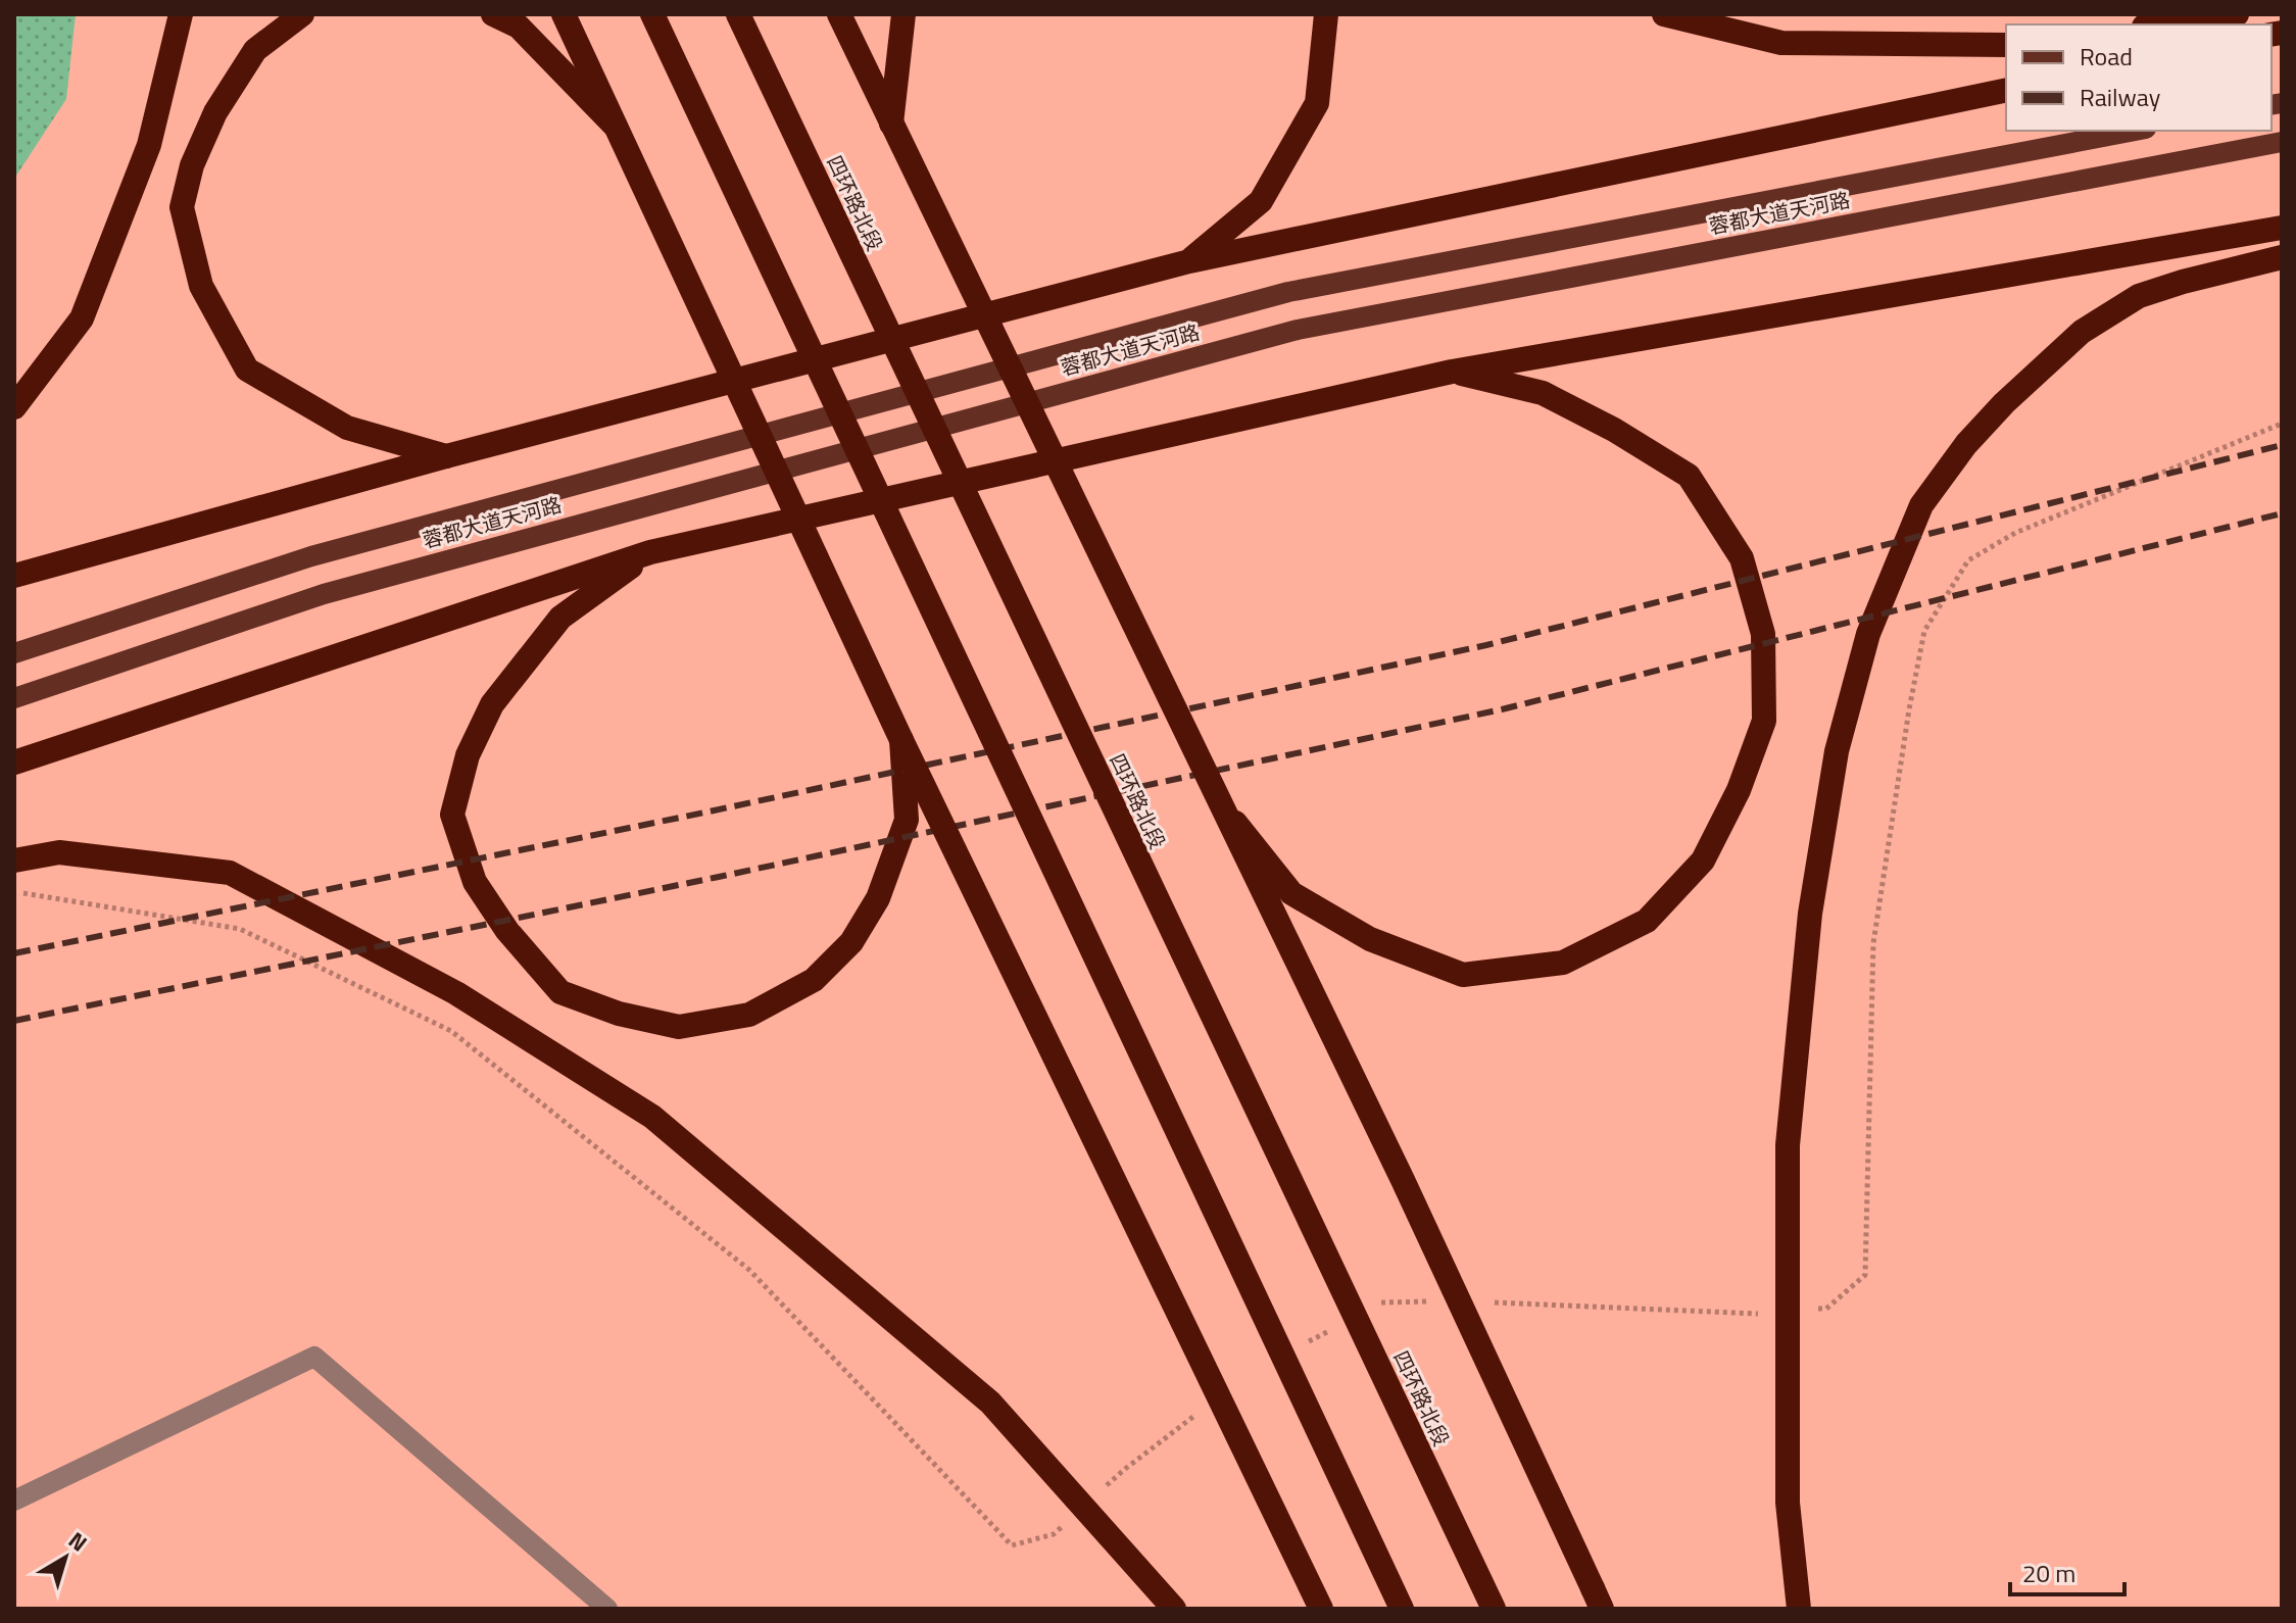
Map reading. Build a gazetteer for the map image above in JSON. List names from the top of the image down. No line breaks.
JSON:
{"streets":{"highway":["四环路北段"],"main road":["蓉都大道天河路"]},"legend":["Road","Railway"],"scale_bar":"20 m","north":"top right"}
